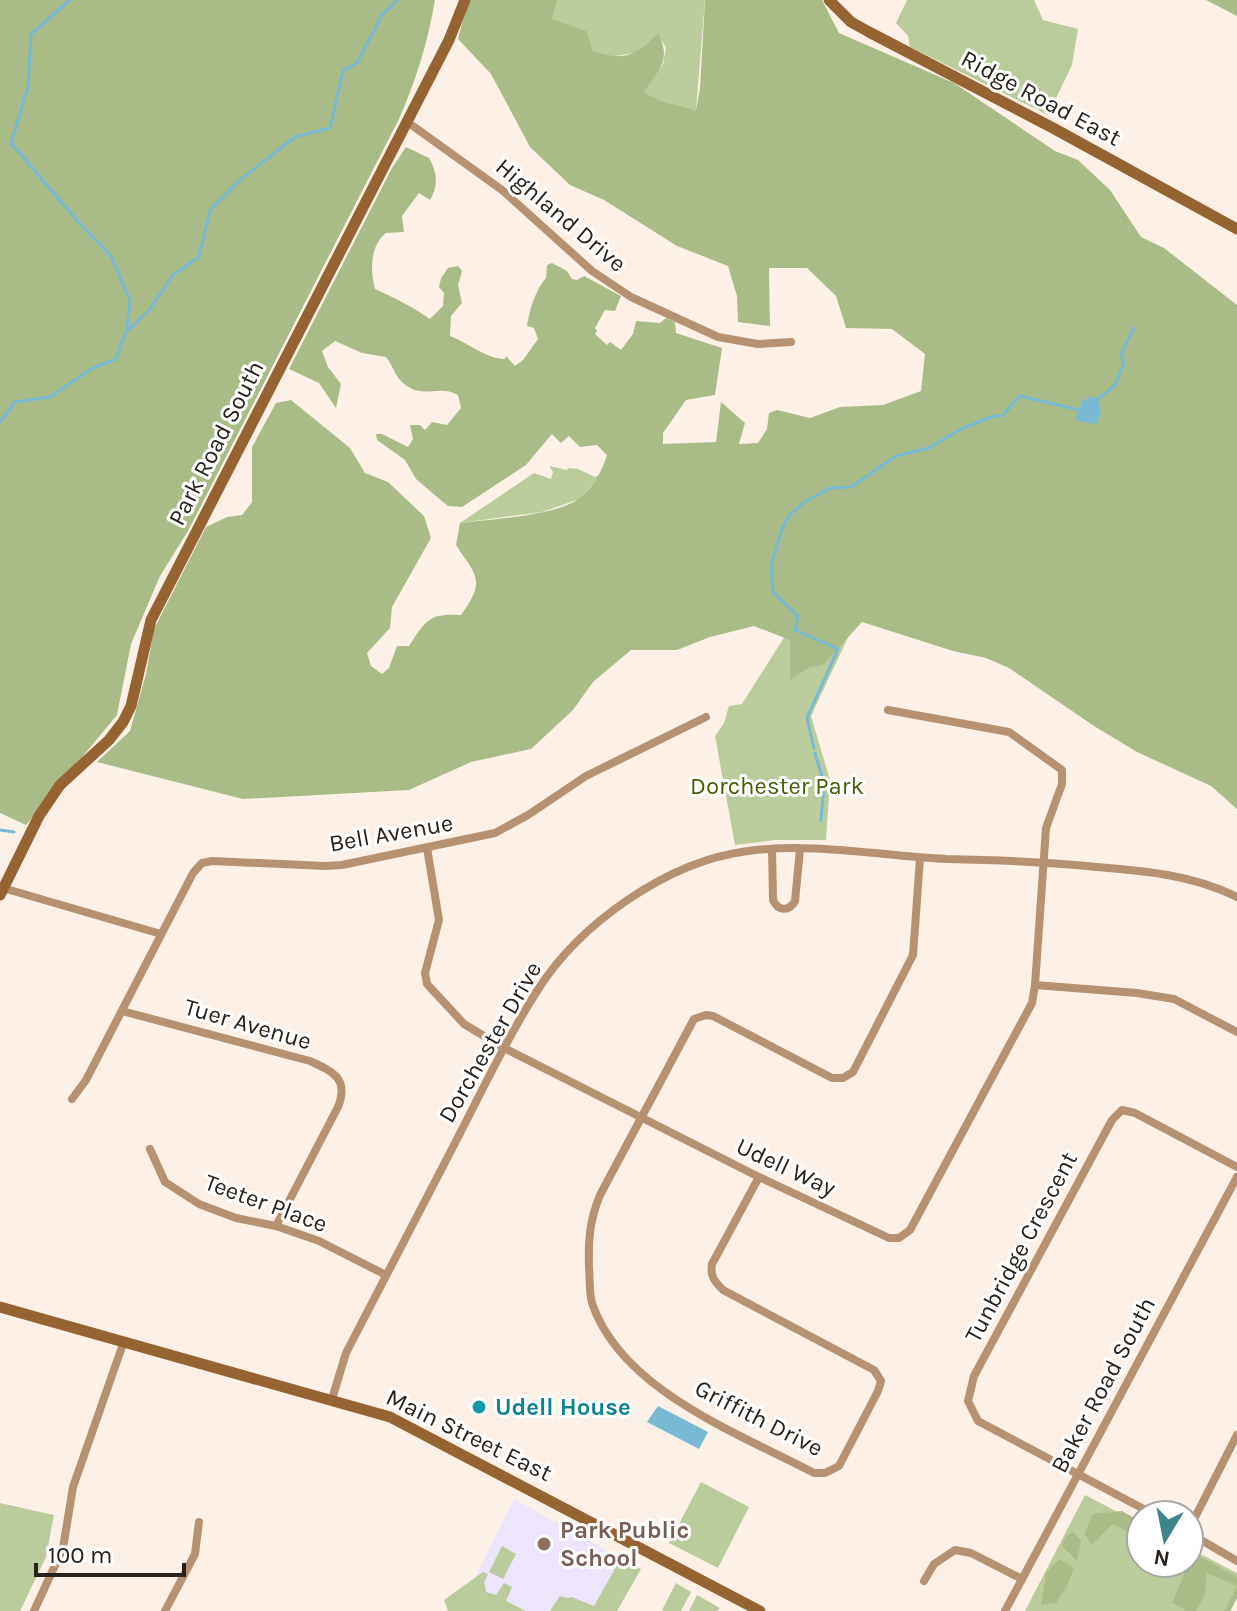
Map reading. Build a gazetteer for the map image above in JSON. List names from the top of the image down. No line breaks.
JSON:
{"streets":{"main road":["Ridge Road East","Park Road South","Main Street East"],"street":["Highland Drive","Bell Avenue","Tuer Avenue","Dorchester Drive","Udell Way","Teeter Place","Tunbridge Crescent","Baker Road South","Griffith Drive"]},"crossings":[["Highland Drive","Park Road South"],["Bell Avenue","Udell Way"],["Tuer Avenue","Teeter Place"],["Dorchester Drive","Udell Way"],["Dorchester Drive","Teeter Place"],["Dorchester Drive","Main Street East"],["Udell Way","Griffith Drive"],["Tunbridge Crescent","Baker Road South"]],"parks":["Dorchester Park"],"places":["Udell House","Park Public School"],"scale_bar":"100 m","north":"bottom"}
